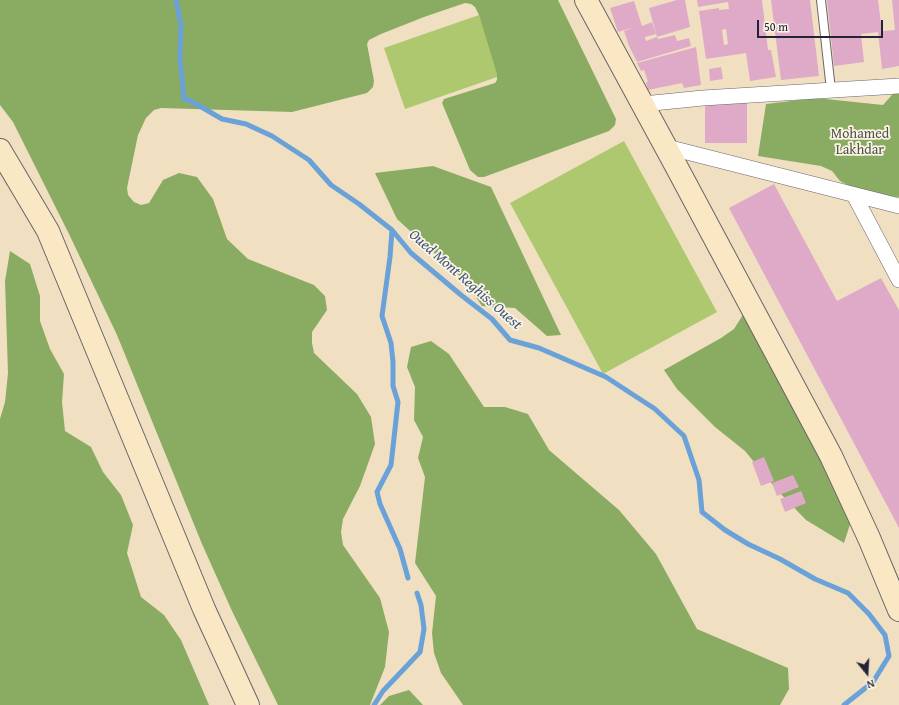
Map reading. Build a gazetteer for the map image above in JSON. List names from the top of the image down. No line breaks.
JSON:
{"water":["Oued Mont Reghiss Ouest"],"parks":["Mohamed Lakhdar"],"scale_bar":"50 m","north":"bottom"}
